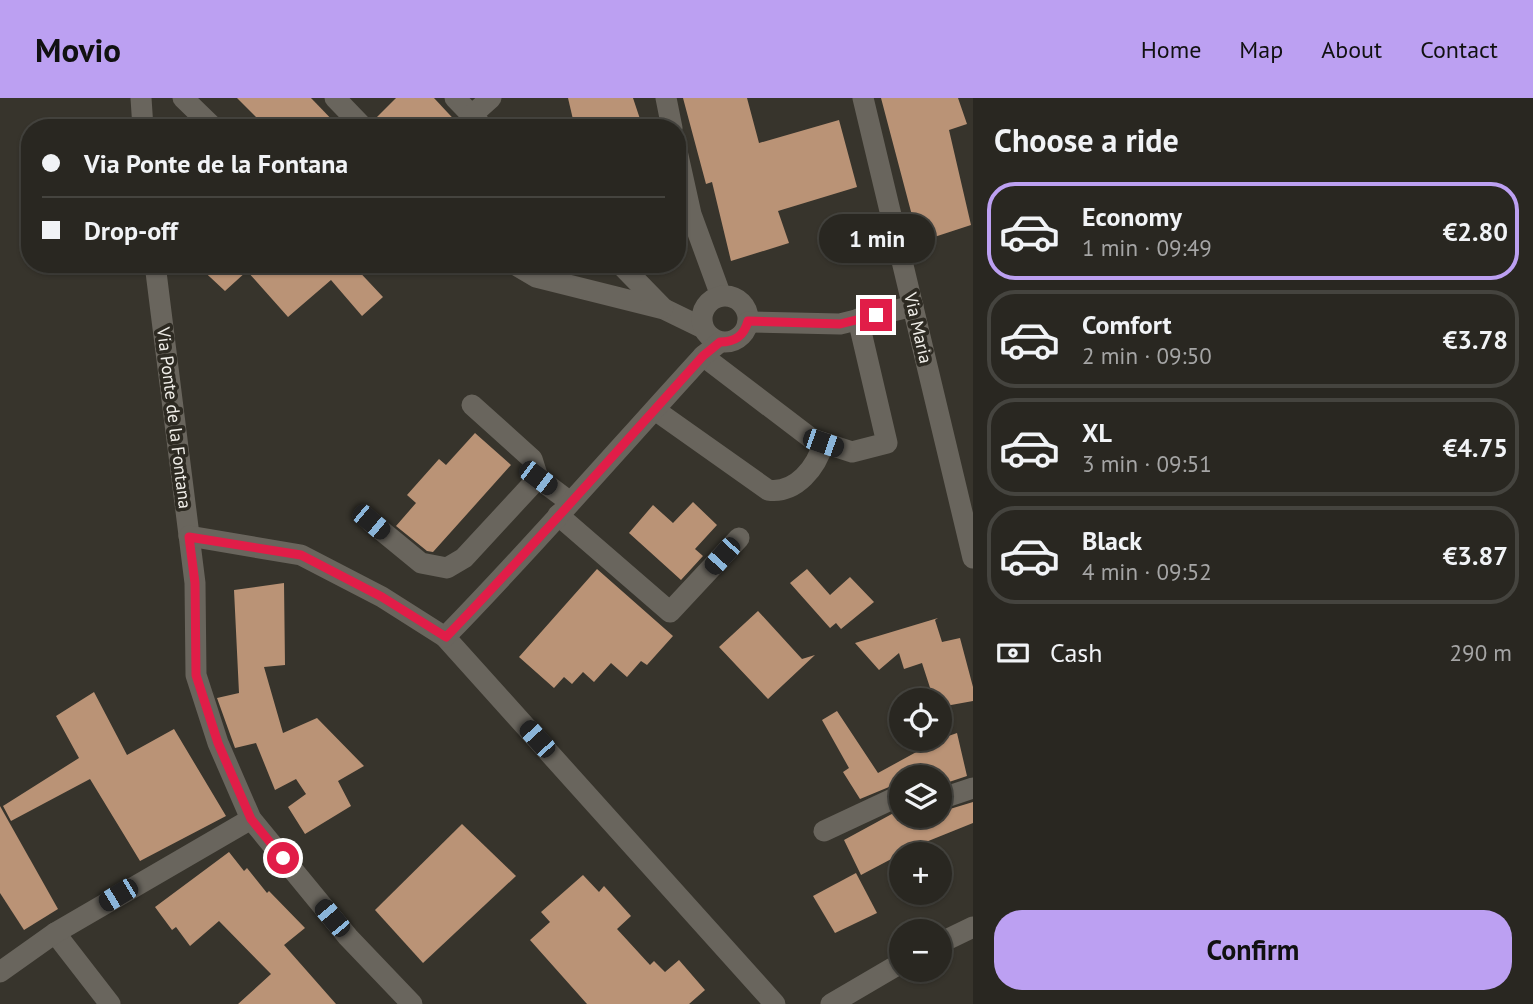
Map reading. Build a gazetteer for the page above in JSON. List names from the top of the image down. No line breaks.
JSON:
{"streets":{"street":["Via Maria","Via Ponte de la Fontana"]},"page":{"header":"Movio","nav":["Home","Map","About","Contact"],"heading":"Choose a ride","banner":["Via Ponte de la Fontana","Drop-off"],"list":[{"name":"Economy","note":"1 min · 09:49","value":"€2.80"},{"name":"Comfort","note":"2 min · 09:50","value":"€3.78"},{"name":"XL","note":"3 min · 09:51","value":"€4.75"},{"name":"Black","note":"4 min · 09:52","value":"€3.87"}],"bubble":"1 min","pay":["Cash","290 m"],"map_buttons":["+","−"],"buttons":"Confirm"}}
